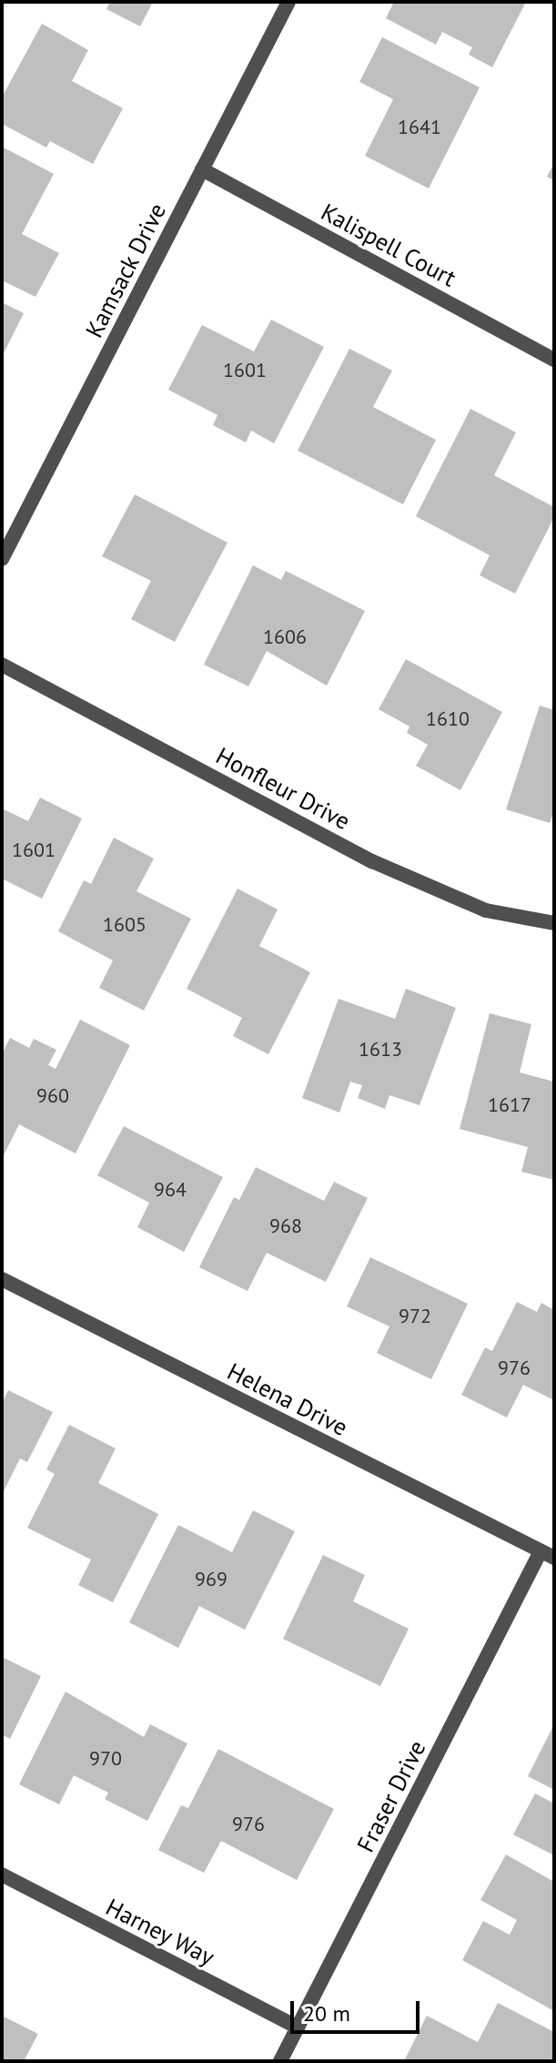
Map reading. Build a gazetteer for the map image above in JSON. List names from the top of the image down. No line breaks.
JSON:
{"streets":{"street":["Kalispell Court","Kamsack Drive","Honfleur Drive","Helena Drive","Fraser Drive","Harney Way"]},"crossings":[["Kalispell Court","Kamsack Drive"],["Helena Drive","Fraser Drive"],["Fraser Drive","Harney Way"]],"house_numbers":["1641","1601","1606","1610","1601","1605","1613","960","1617","964","968","972","976","969","970","976"],"scale_bar":"20 m"}
